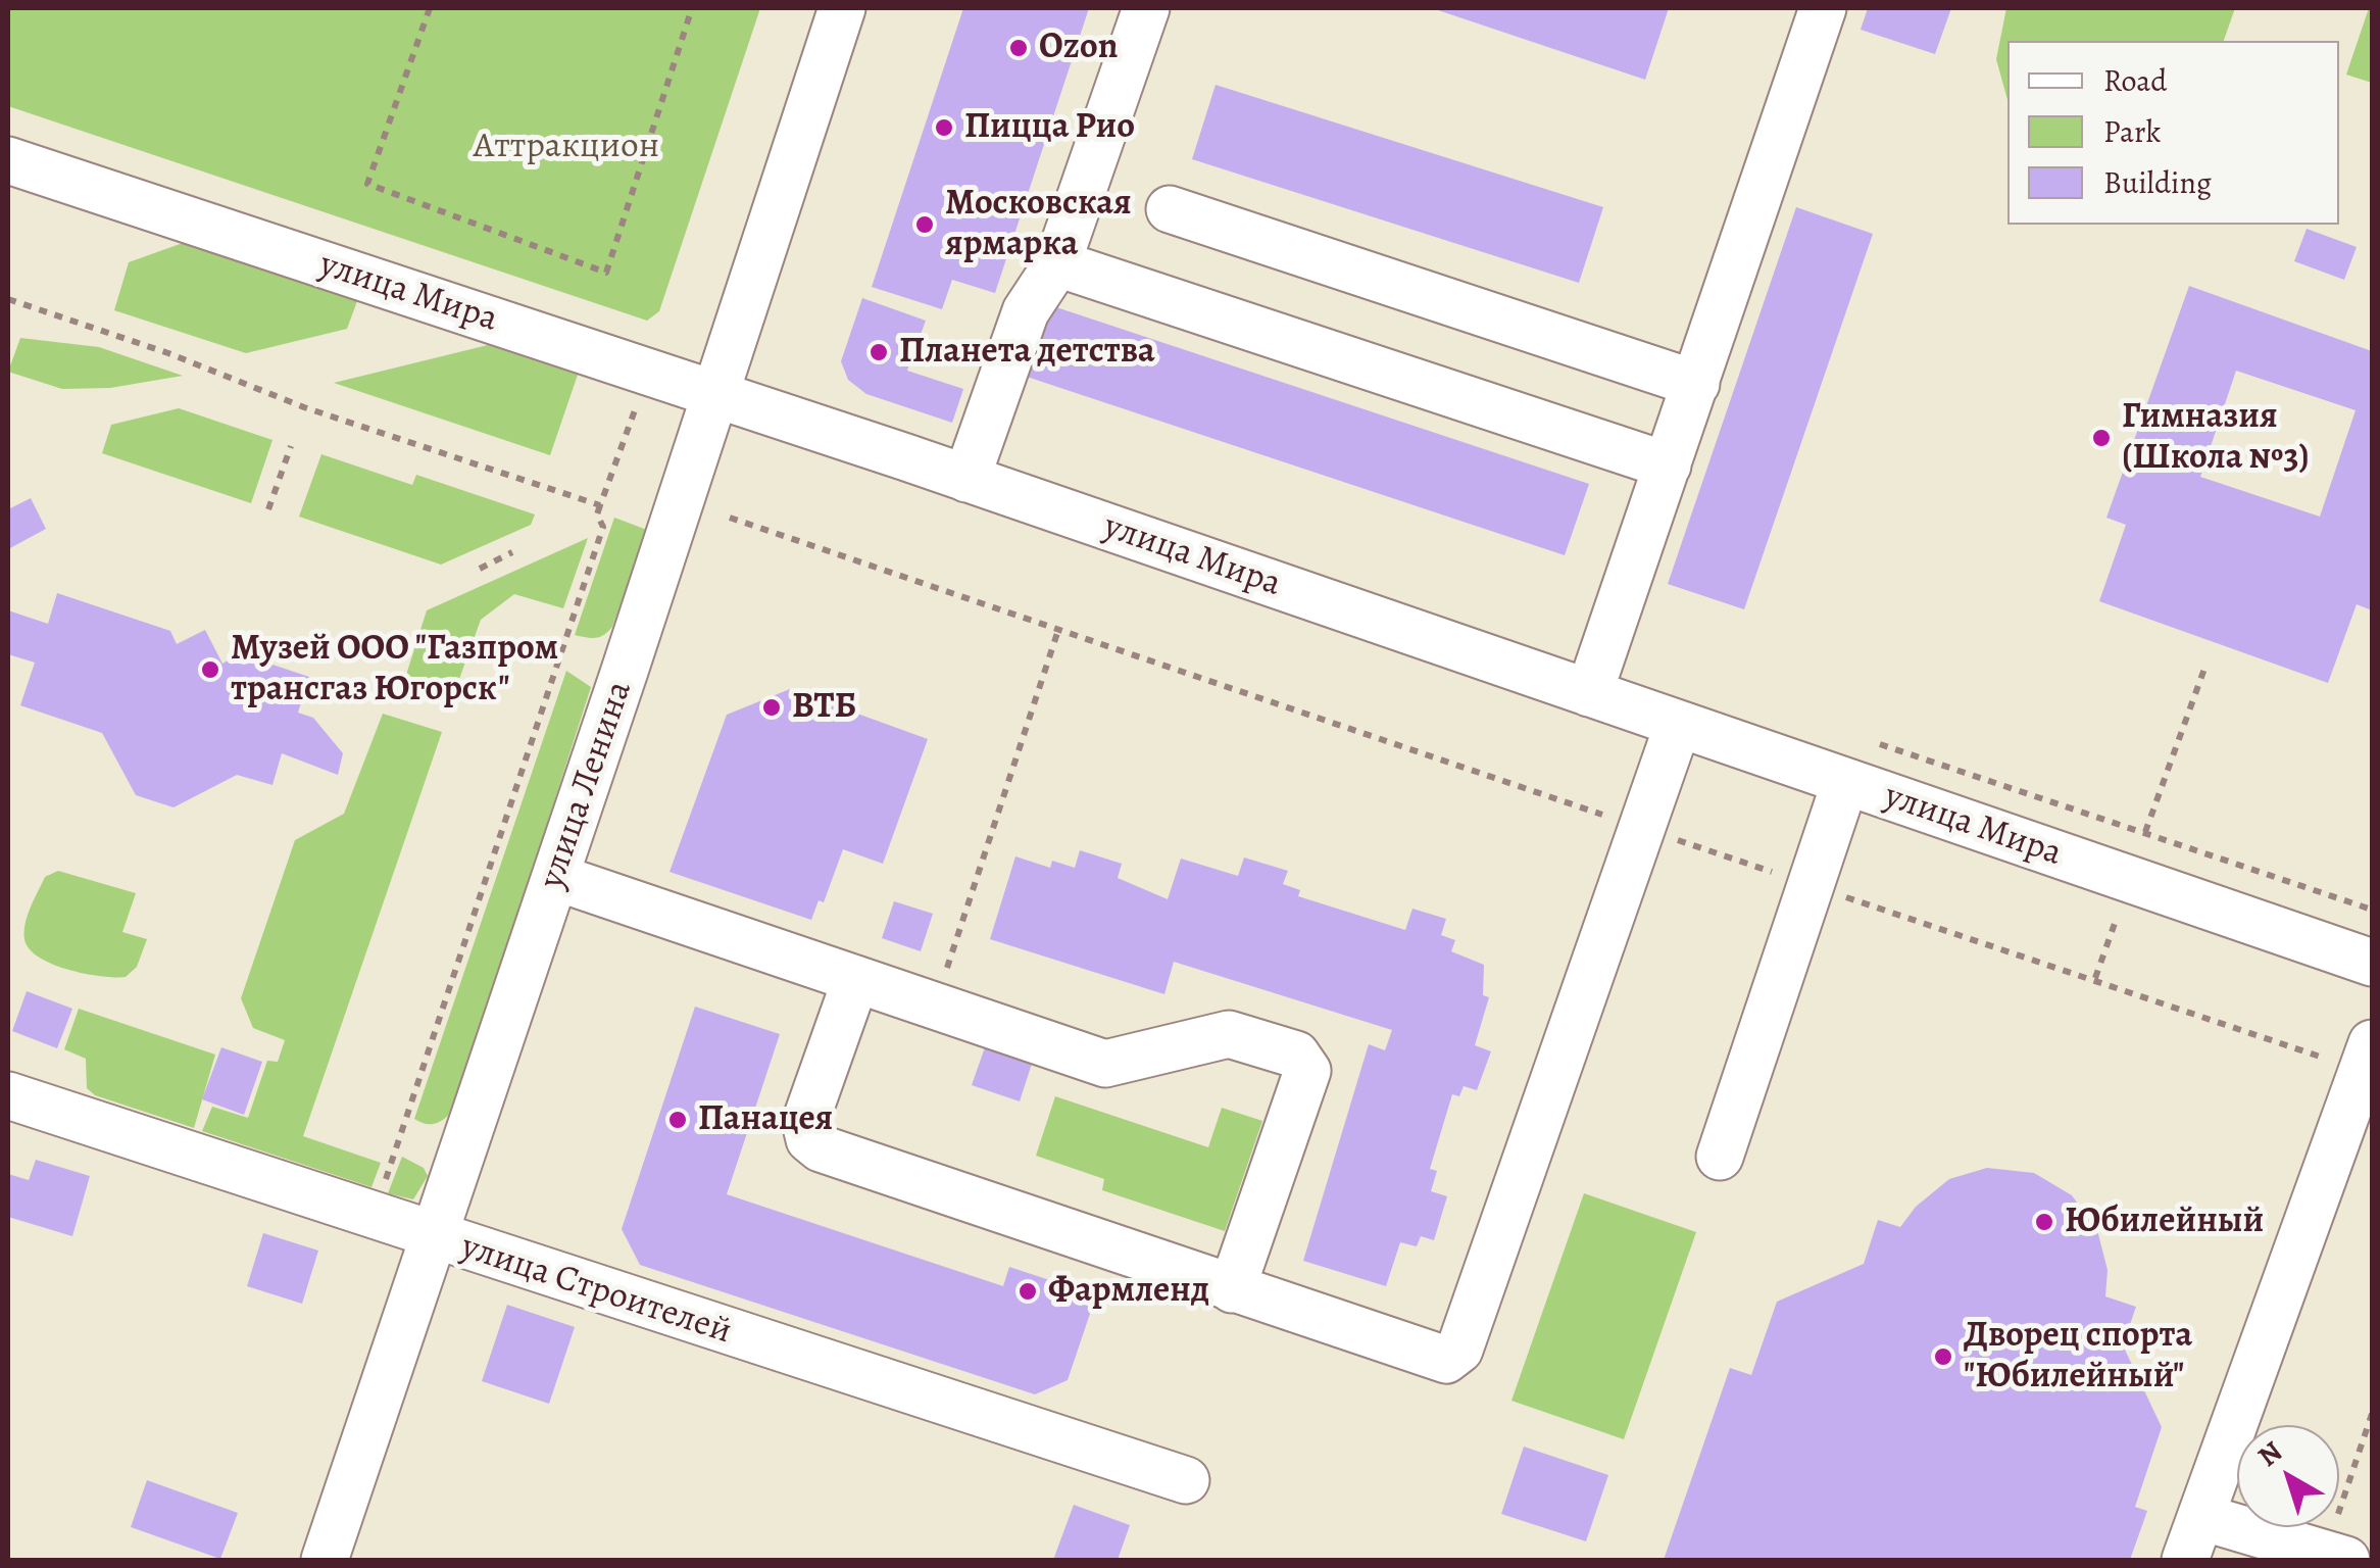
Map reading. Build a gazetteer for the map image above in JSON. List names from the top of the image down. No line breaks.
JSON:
{"streets":{"street":["улица Мира","улица Ленина","улица Строителей"]},"crossings":[["улица Мира","улица Ленина"],["улица Ленина","улица Строителей"]],"parks":["Аттракцион"],"places":["Ozon","Пицца Рио","Московская ярмарка","Планета детства","Гимназия (Школа №3)","Музей ООО \"Газпром трансгаз Югорск\"","ВТБ","Панацея","Юбилейный","Фармленд","Дворец спорта \"Юбилейный\""],"legend":["Road","Park","Building"],"north":"top left"}
